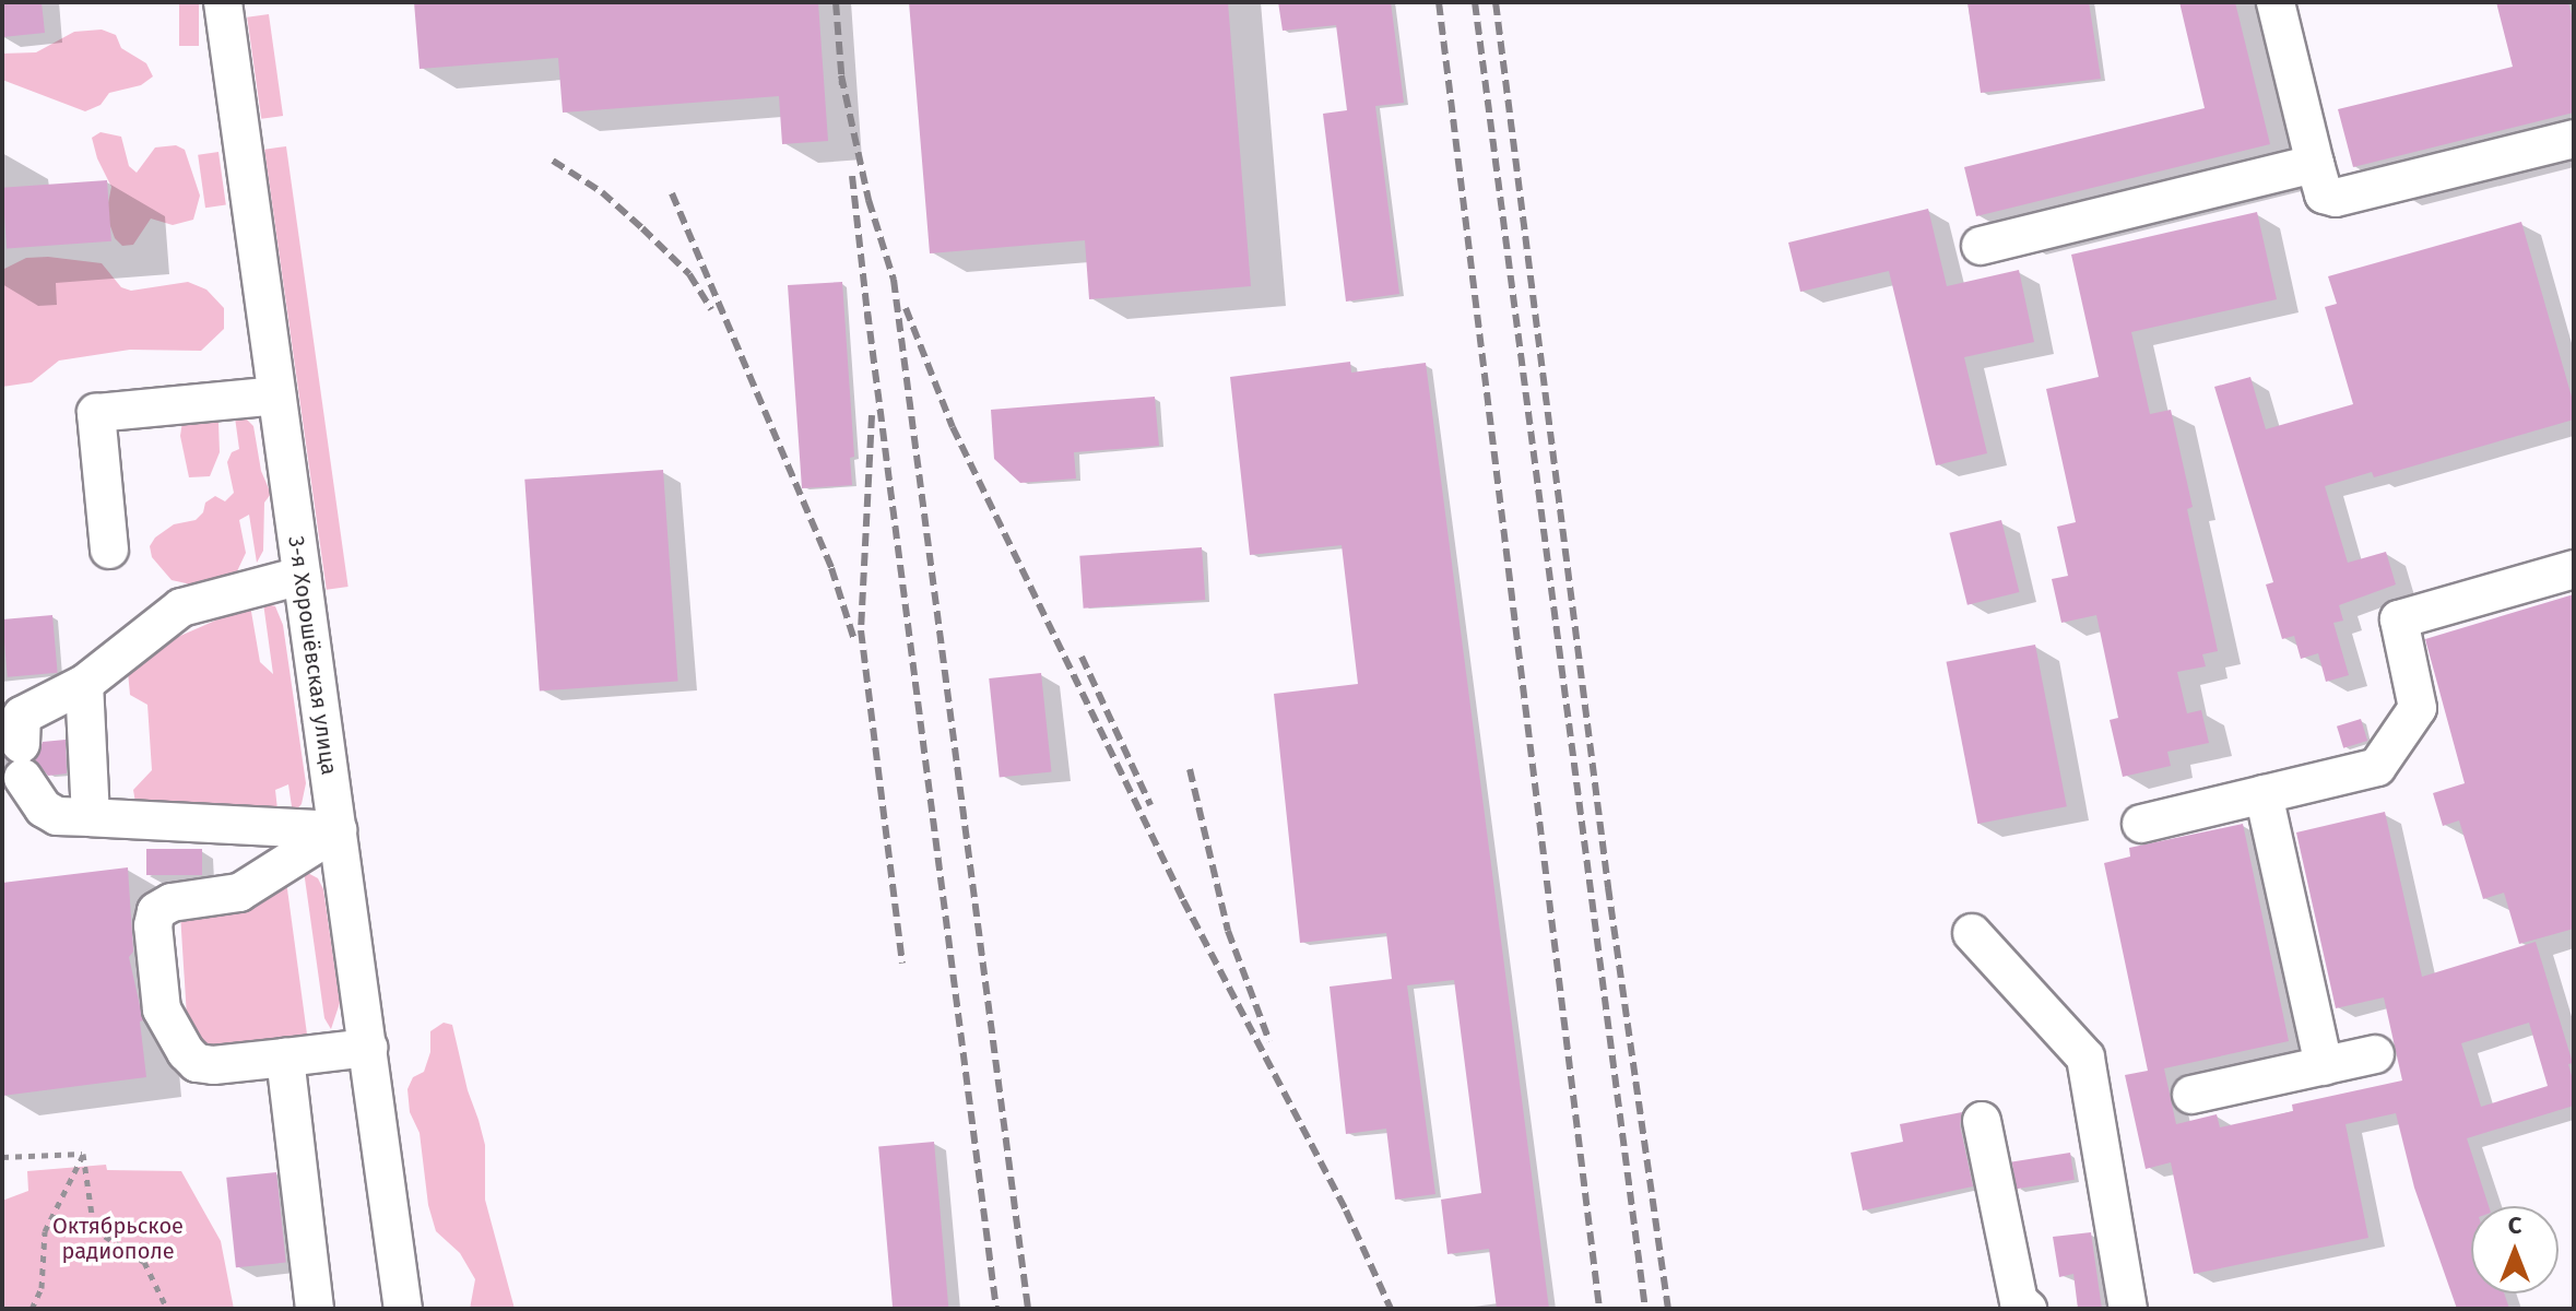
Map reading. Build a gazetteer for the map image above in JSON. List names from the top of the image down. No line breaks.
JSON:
{"streets":{"street":["3-я Хорошёвская улица"]},"parks":["Октябрьское радиополе"],"north":"top"}
